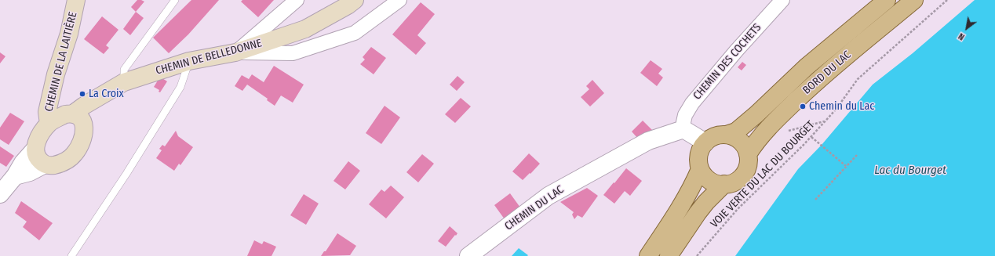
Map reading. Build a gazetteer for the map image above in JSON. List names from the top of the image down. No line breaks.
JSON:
{"streets":{"main road":["CHEMIN DE BELLEDONNE","CHEMIN DE LA LAITIÈRE","BORD DU LAC"],"street":["CHEMIN DES COCHETS","CHEMIN DU LAC"],"path":["VOIE VERTE DU LAC DU BOURGET"]},"crossings":[["CHEMIN DE BELLEDONNE","CHEMIN DE LA LAITIÈRE"],["CHEMIN DES COCHETS","CHEMIN DU LAC"]],"water":["Lac du Bourget"],"places":["La Croix","Chemin du Lac"],"north":"bottom left"}
